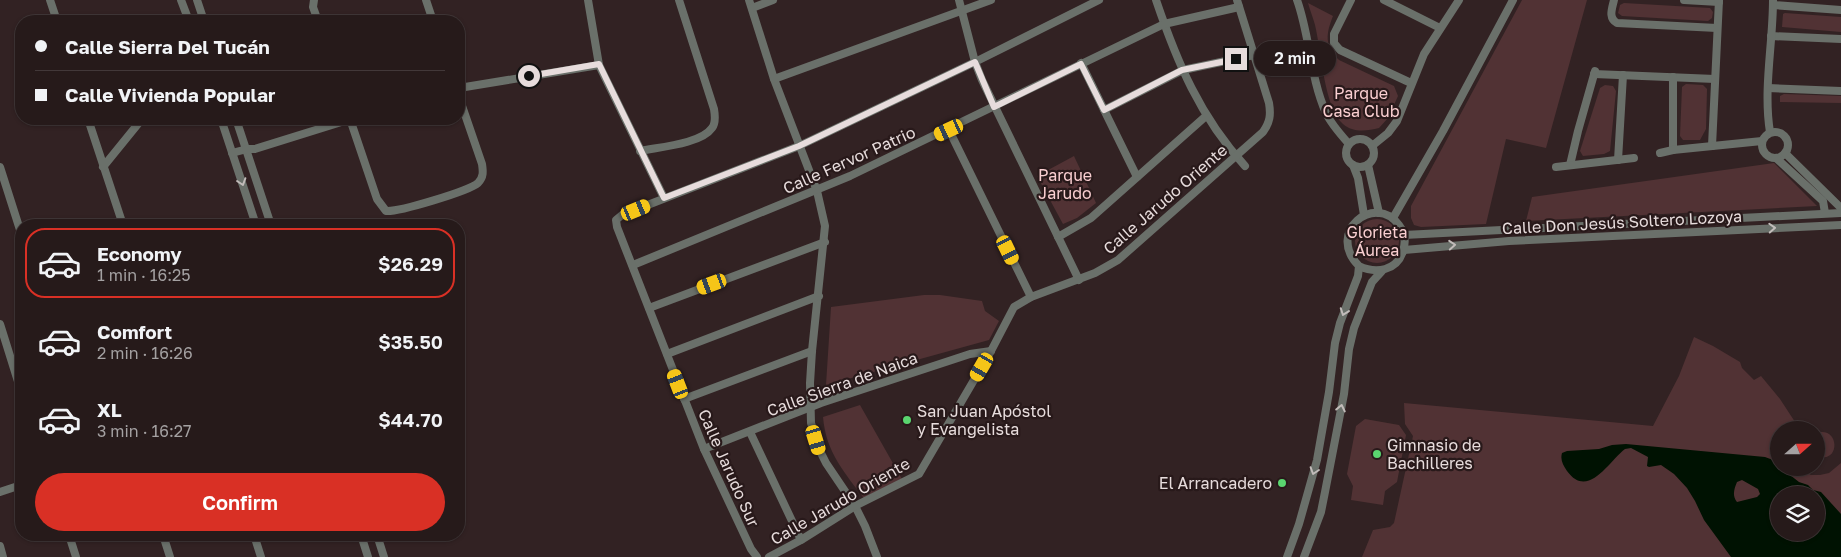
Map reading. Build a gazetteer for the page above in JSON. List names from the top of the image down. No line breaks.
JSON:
{"streets":{"street":["Calle Fervor Patrio","Calle Jarudo Oriente","Calle Don Jesús Soltero Lozoya","Calle Sierra de Naica","Calle Jarudo Sur"]},"crossings":[["Calle Fervor Patrio","Calle Jarudo Sur"],["Calle Jarudo Oriente","Calle Sierra de Naica"],["Calle Sierra de Naica","Calle Jarudo Sur"]],"parks":["Parque Casa Club","Parque Jarudo","Glorieta Áurea"],"places":["San Juan Apóstol y Evangelista","Gimnasio de Bachilleres","El Arrancadero"],"north":"right","page":{"banner":["Calle Sierra Del Tucán","Calle Vivienda Popular"],"bubble":"2 min","list":[{"name":"Economy","note":"1 min · 16:25","value":"$26.29"},{"name":"Comfort","note":"2 min · 16:26","value":"$35.50"},{"name":"XL","note":"3 min · 16:27","value":"$44.70"}],"buttons":"Confirm"}}
